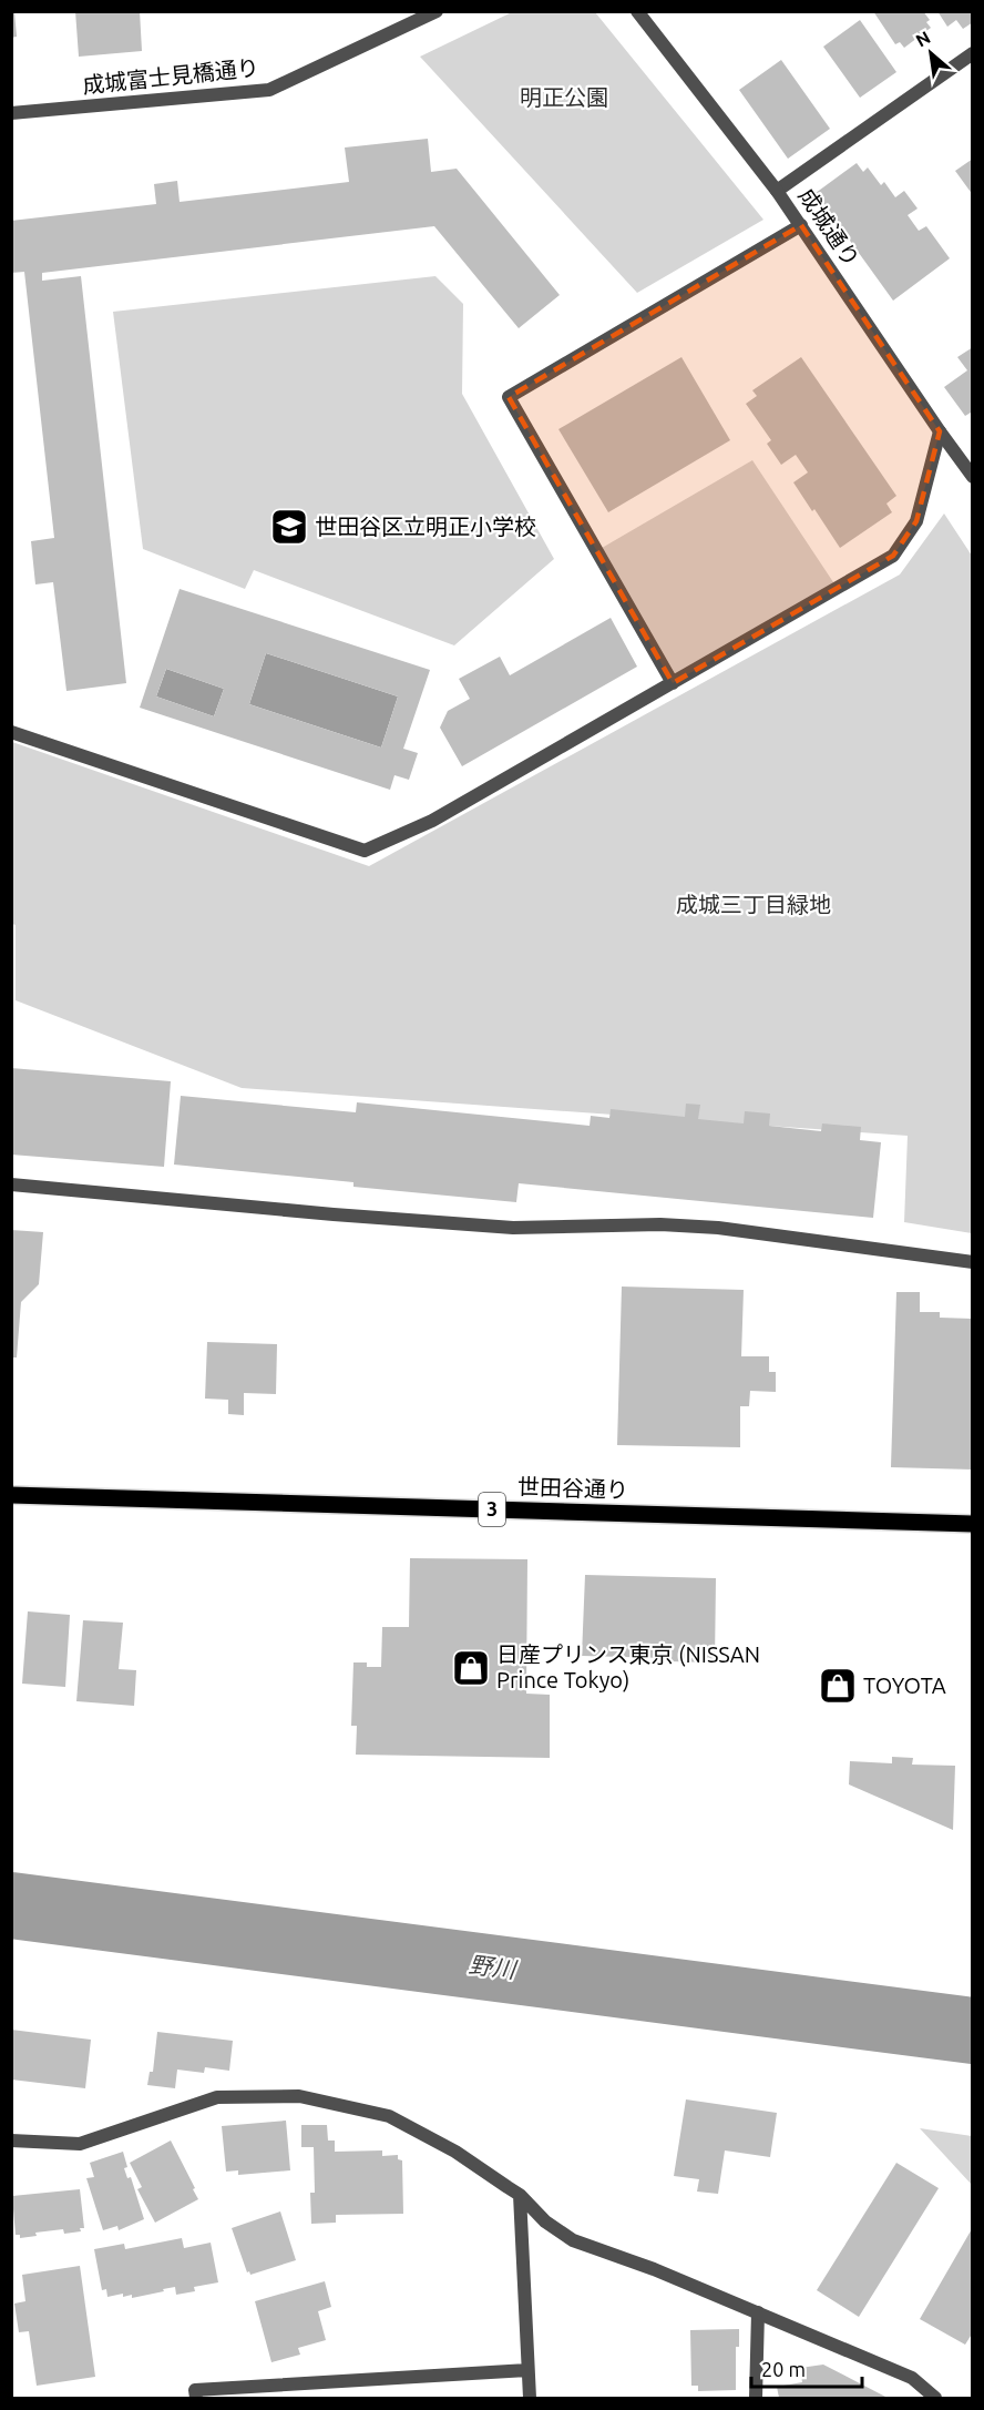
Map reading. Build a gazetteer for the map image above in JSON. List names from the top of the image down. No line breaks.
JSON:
{"streets":{"main road":["世田谷通り","3"],"street":["成城富士見橋通り","成城通り"]},"water":["野川"],"parks":["明正公園","成城三丁目緑地"],"places":{"school or university":["世田谷区立明正小学校"],"shop":["日産プリンス東京 (NISSAN Prince Tokyo)","TOYOTA"]},"scale_bar":"20 m","north":"top left"}
